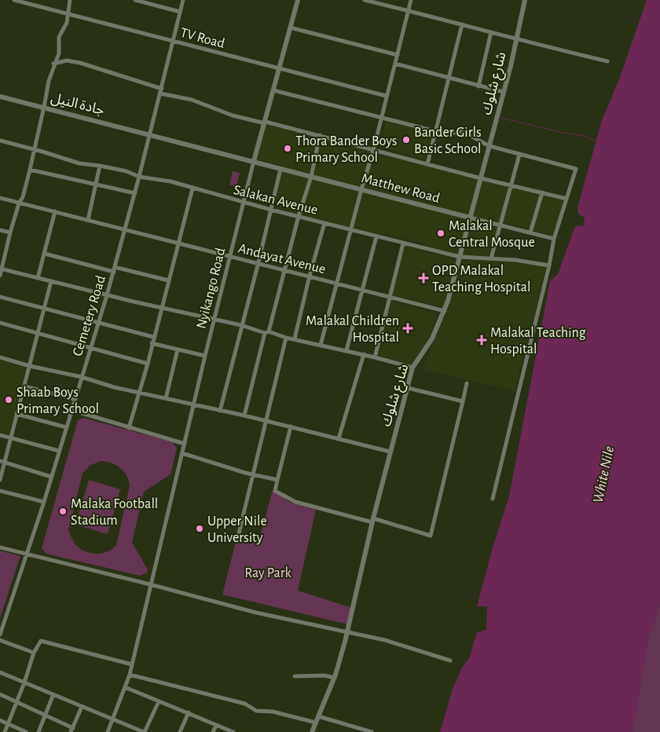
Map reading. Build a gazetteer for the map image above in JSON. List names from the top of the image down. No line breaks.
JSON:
{"streets":{"street":["TV Road","شارع شلوك","جادة النيل","Matthew Road","Salakan Avenue","Andayat Avenue","Nyikango Road","Cemetery Road"]},"crossings":[["TV Road","Nyikango Road"],["TV Road","Cemetery Road"],["شارع شلوك","Matthew Road"],["شارع شلوك","Salakan Avenue"],["شارع شلوك","Andayat Avenue"],["جادة النيل","Matthew Road"],["جادة النيل","Cemetery Road"],["Matthew Road","Nyikango Road"],["Matthew Road","Cemetery Road"],["Salakan Avenue","Nyikango Road"],["Salakan Avenue","Cemetery Road"],["Andayat Avenue","Nyikango Road"],["Andayat Avenue","Cemetery Road"]],"water":["White Nile"],"parks":["Ray Park"],"places":{"other":["Bander Girls Basic School","Thora Bander Boys Primary School","Malakal Central Mosque","Shaab Boys Primary School","Malaka Football Stadium","Upper Nile University"],"health":["OPD Malakal Teaching Hospital","Malakal Children Hospital","Malakal Teaching Hospital"]}}
